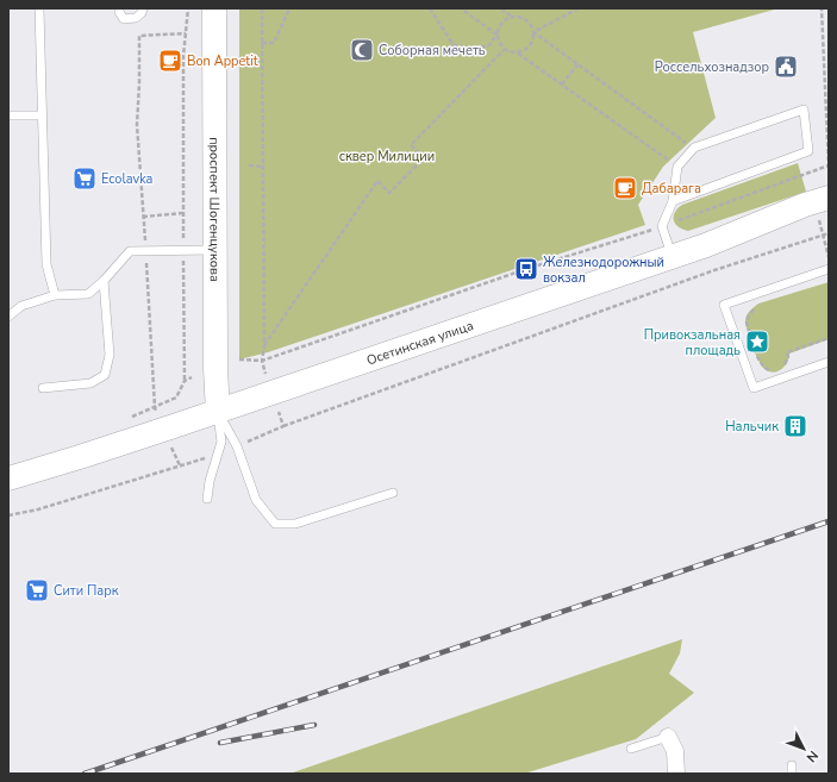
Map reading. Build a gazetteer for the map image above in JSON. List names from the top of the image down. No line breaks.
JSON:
{"streets":{"main road":["проспект Шогенцукова","Осетинская улица"]},"crossings":[["проспект Шогенцукова","Осетинская улица"]],"parks":["сквер Милиции"],"places":{"mosque":["Соборная мечеть"],"cafe":["Bon Appetit","Дабарага"],"public building":["Россельхознадзор"],"supermarket":["Ecolavka","Сити Парк"],"bus stop":["Железнодорожный вокзал"],"place":["Привокзальная площадь"],"building":["Нальчик"]},"north":"bottom right"}
